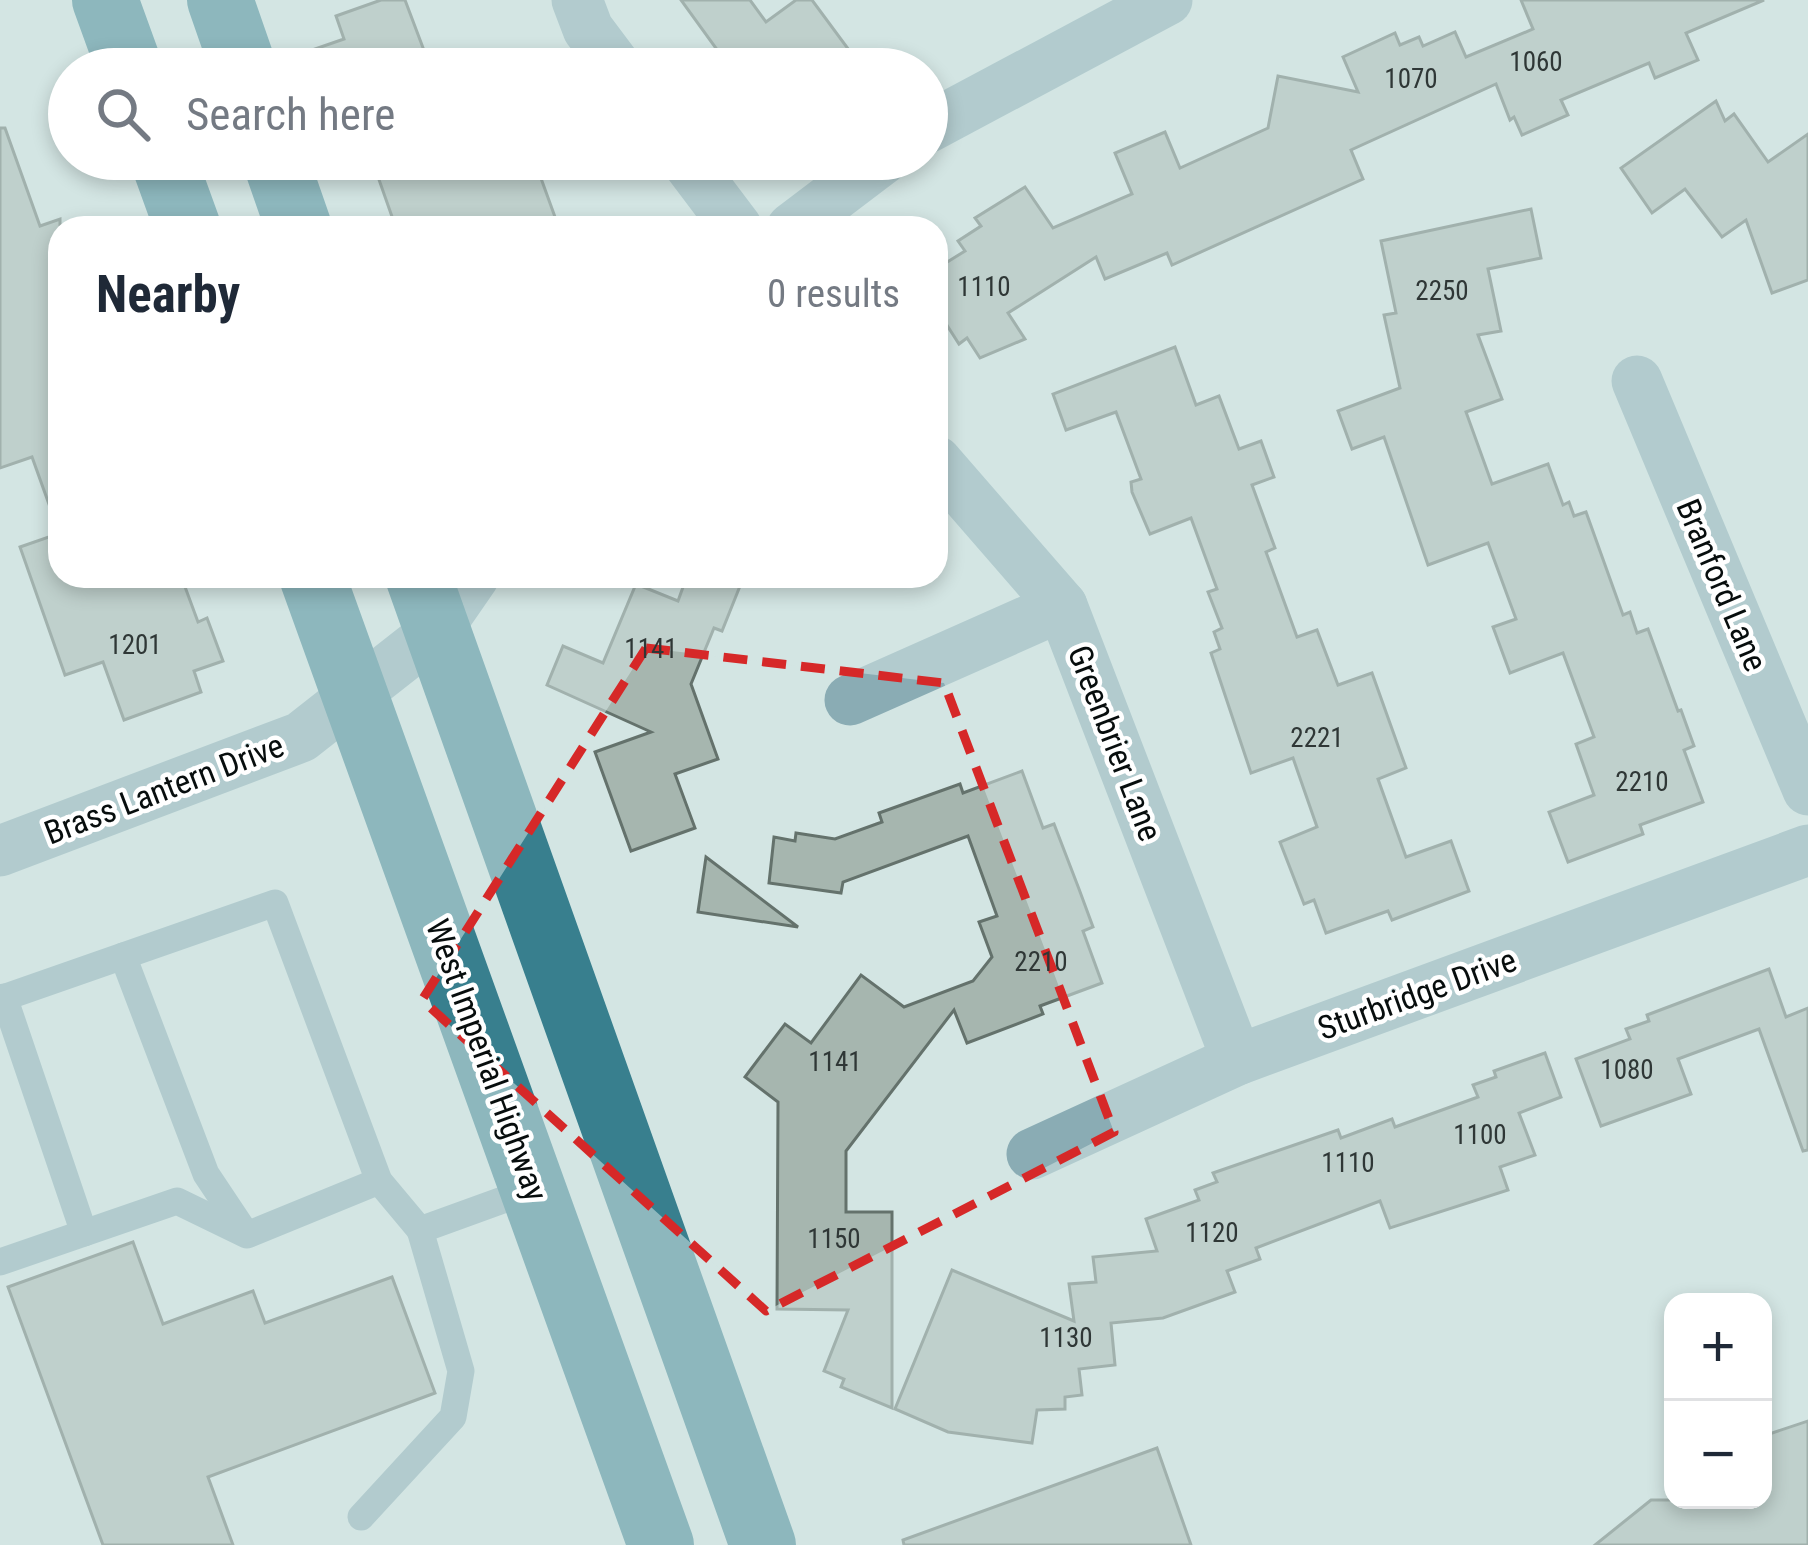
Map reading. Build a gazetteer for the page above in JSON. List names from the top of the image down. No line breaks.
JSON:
{"streets":{"main road":["West Imperial Highway"],"street":["Branford Lane","Greenbrier Lane","Brass Lantern Drive","Sturbridge Drive"]},"crossings":[["Greenbrier Lane","Sturbridge Drive"],["Brass Lantern Drive","West Imperial Highway"]],"house_numbers":["1060","1070","1110","2250","1201","1141","2221","2210","2210","1141","1080","1100","1110","1120","1150","1130"],"page":{"search":"Search here","heading":["Nearby","0 results"],"map_buttons":["+","−"]}}
